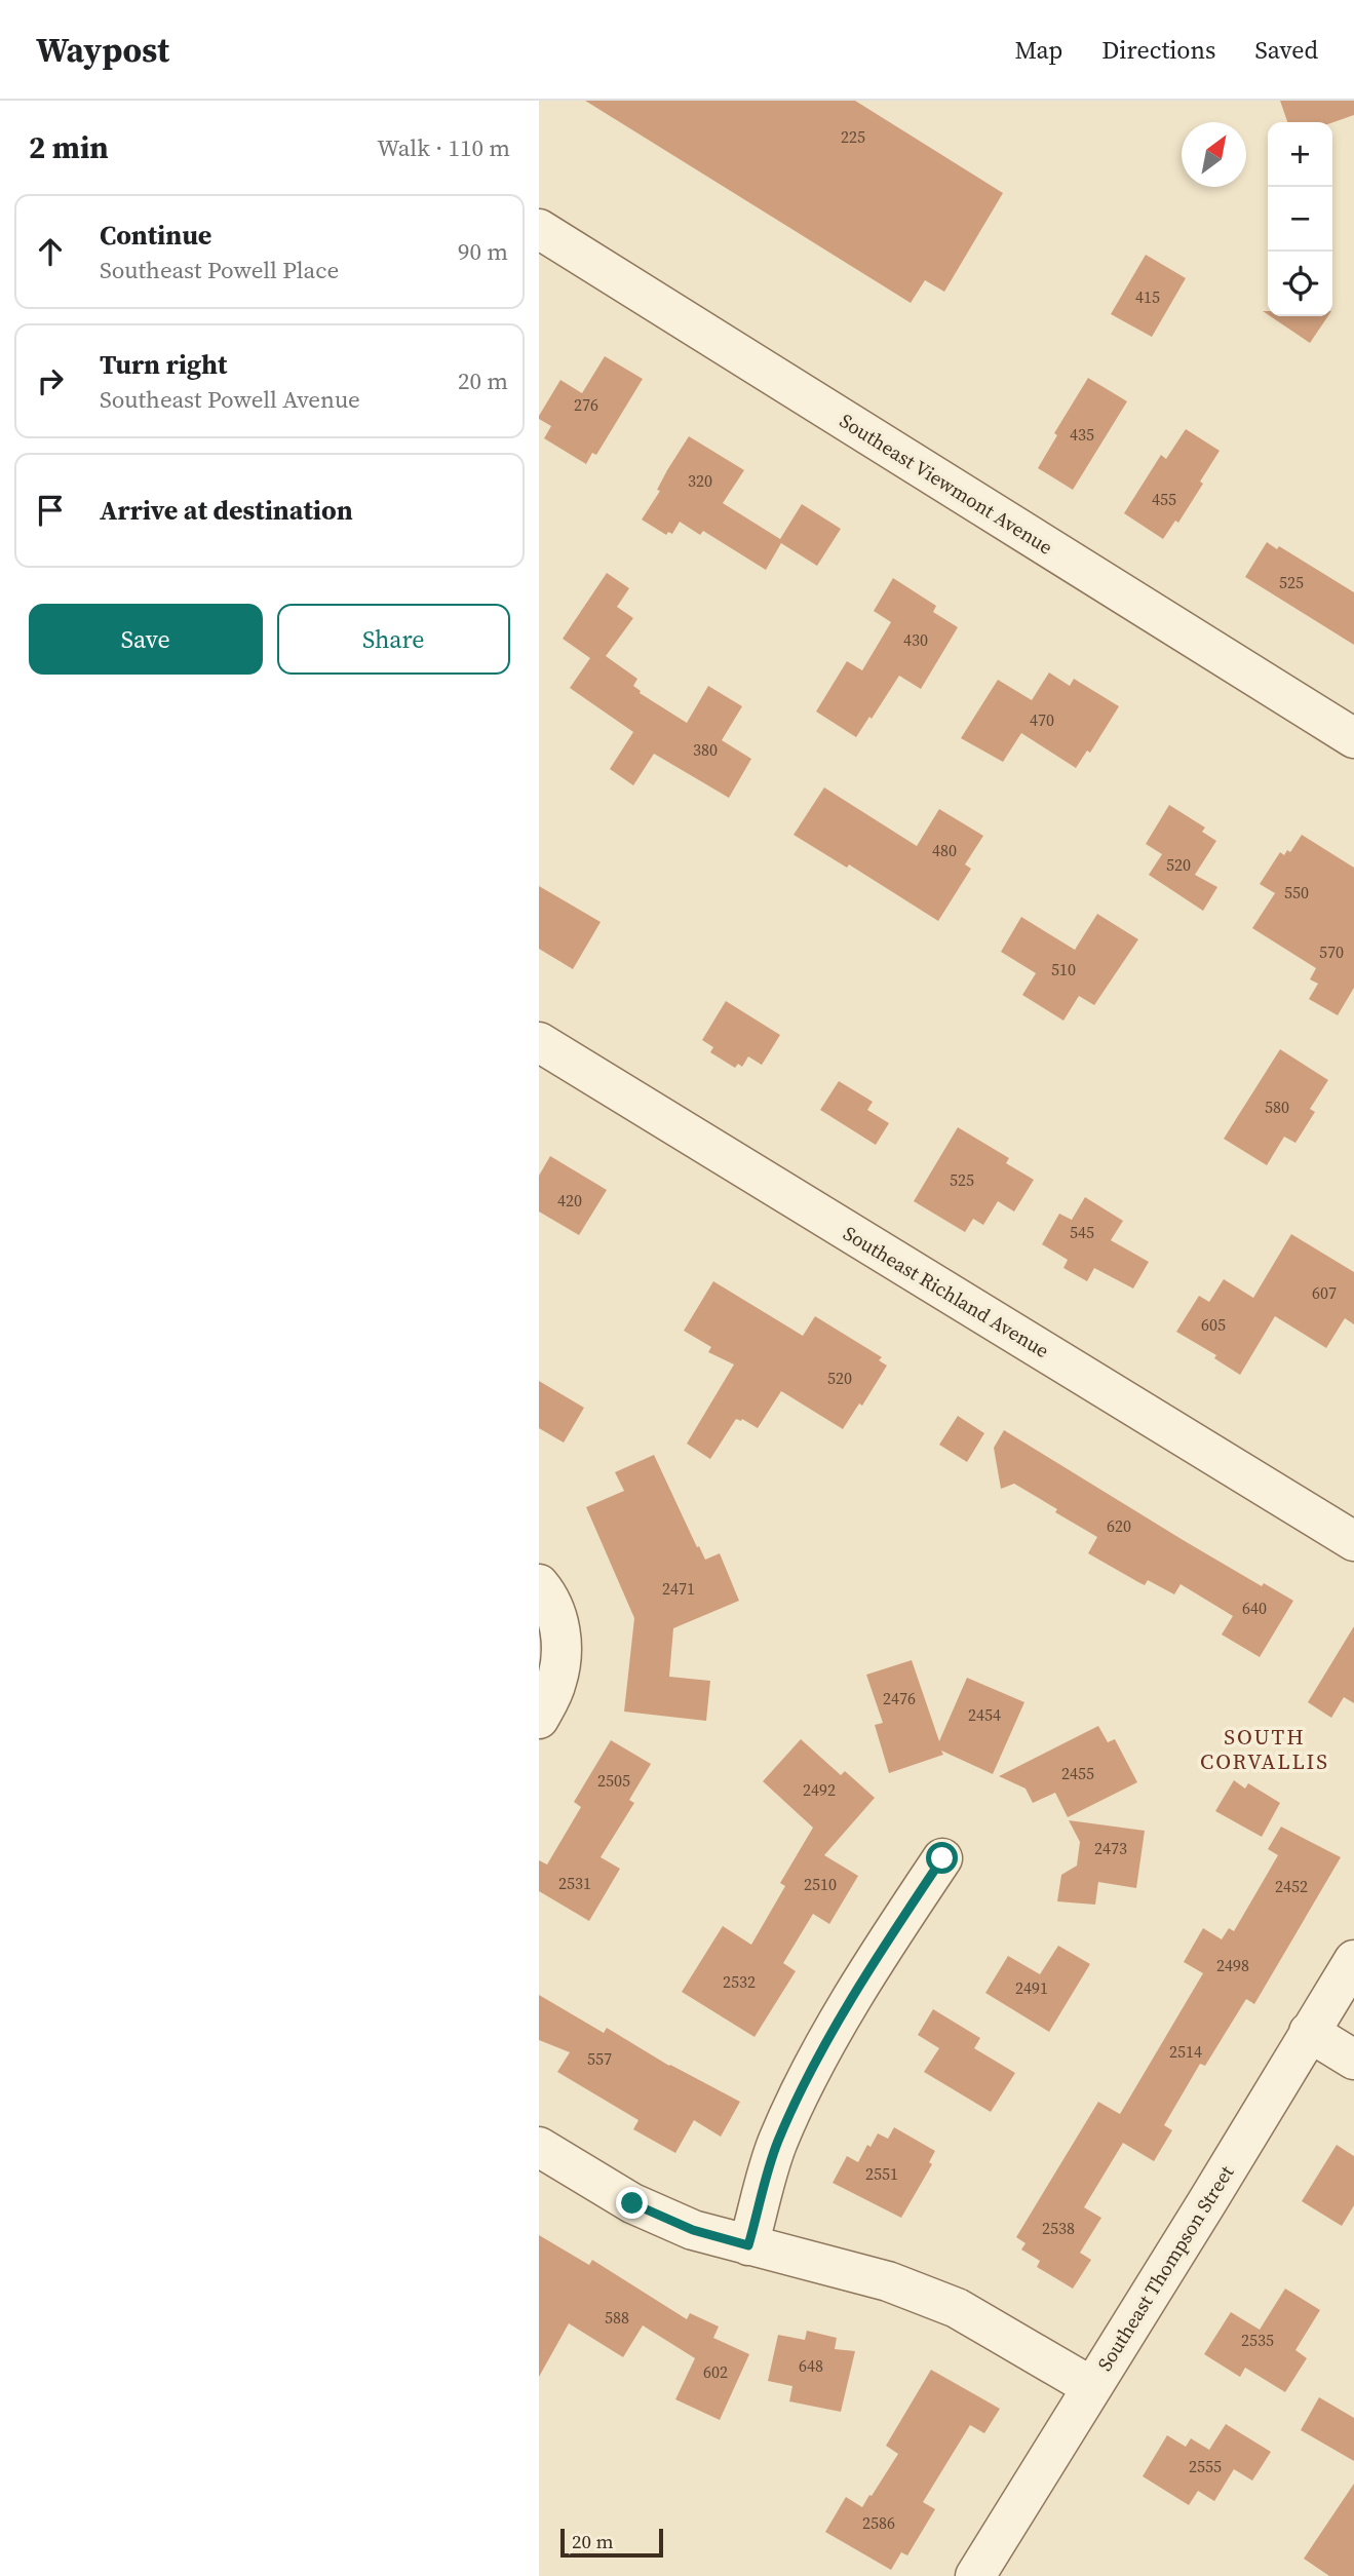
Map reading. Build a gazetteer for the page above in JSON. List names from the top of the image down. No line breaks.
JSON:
{"streets":{"street":["Southeast Viewmont Avenue","Southeast Richland Avenue","Southeast Thompson Street"]},"districts":["SOUTH CORVALLIS"],"house_numbers":["225","415","276","435","320","455","525","430","470","380","480","520","550","570","510","580","525","420","545","607","605","520","620","2471","640","2476","2454","2455","2505","2492","2473","2531","2510","2452","2498","2532","2491","2514","557","2551","2538","588","2535","648","602","2555","2586"],"scale_bar":"20 m","north":"top right","page":{"header":"Waypost","nav":["Map","Directions","Saved"],"heading":["2 min","Walk · 110 m"],"map_buttons":["+","−"],"list":[["Continue","Southeast Powell Place","90 m"],["Turn right","Southeast Powell Avenue","20 m"],"Arrive at destination"],"buttons":["Save","Share"],"scale":"20 m"}}
